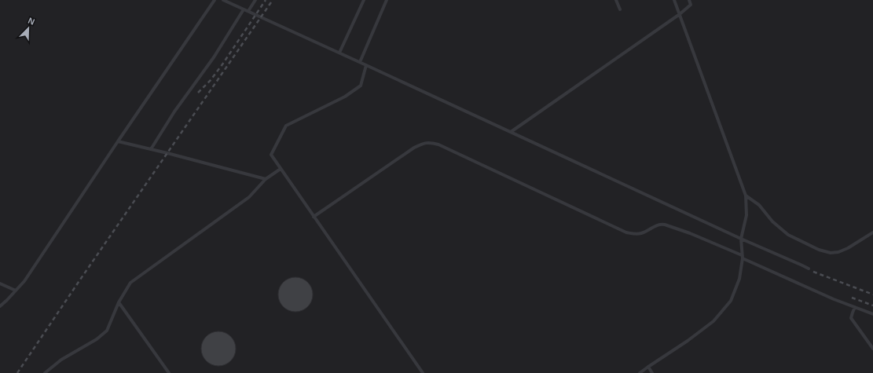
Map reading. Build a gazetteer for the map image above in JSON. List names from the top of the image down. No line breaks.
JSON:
{"north":"top right"}
